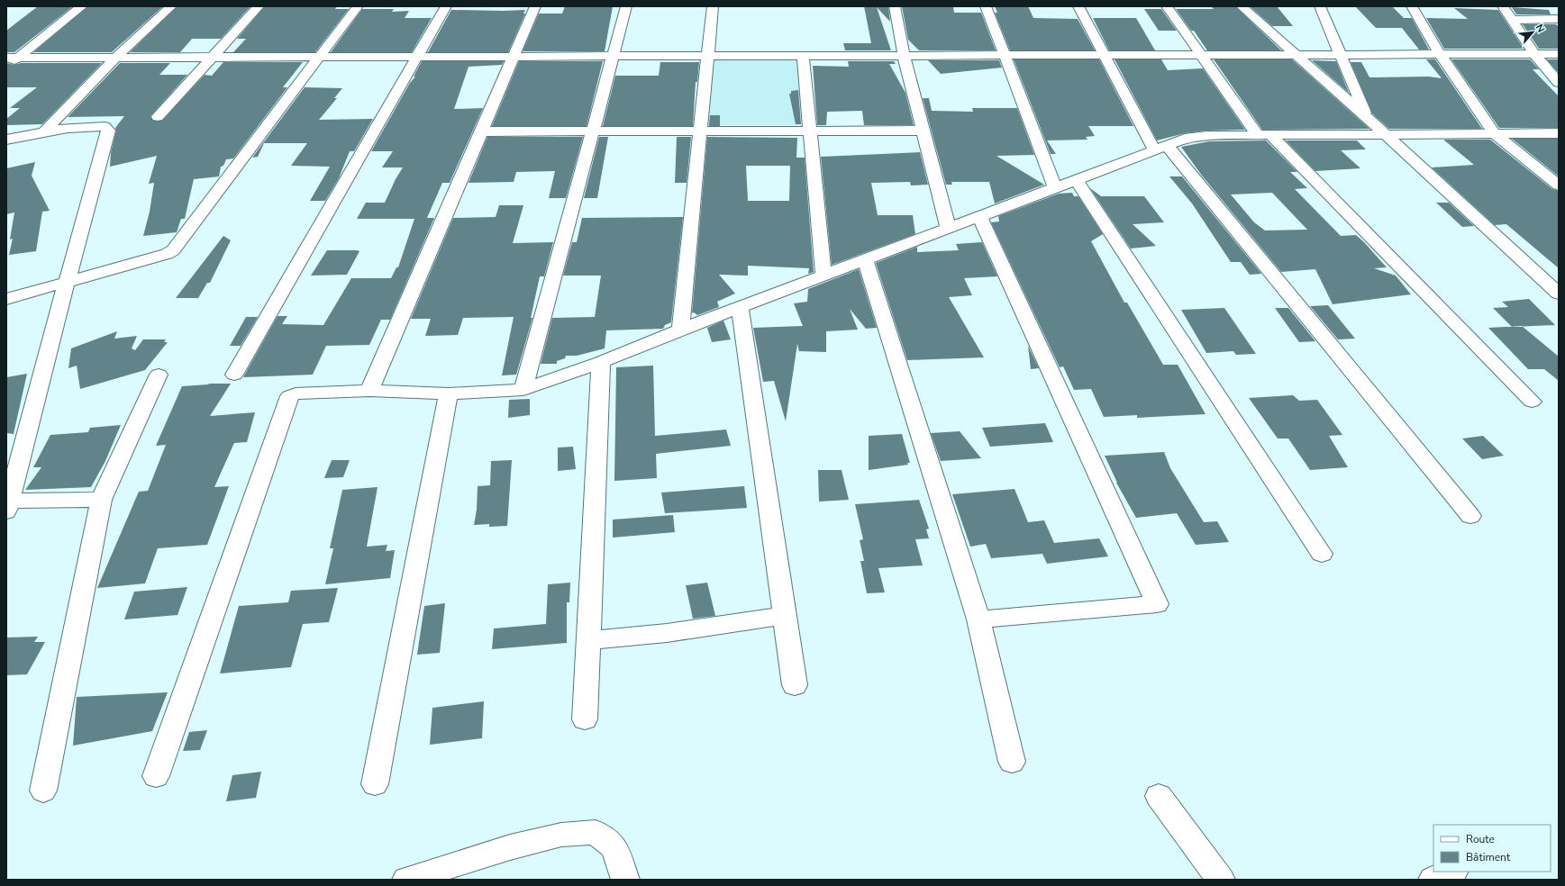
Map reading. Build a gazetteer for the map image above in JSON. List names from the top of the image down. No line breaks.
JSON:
{"legend":["Route","Bâtiment"],"north":"top right"}
